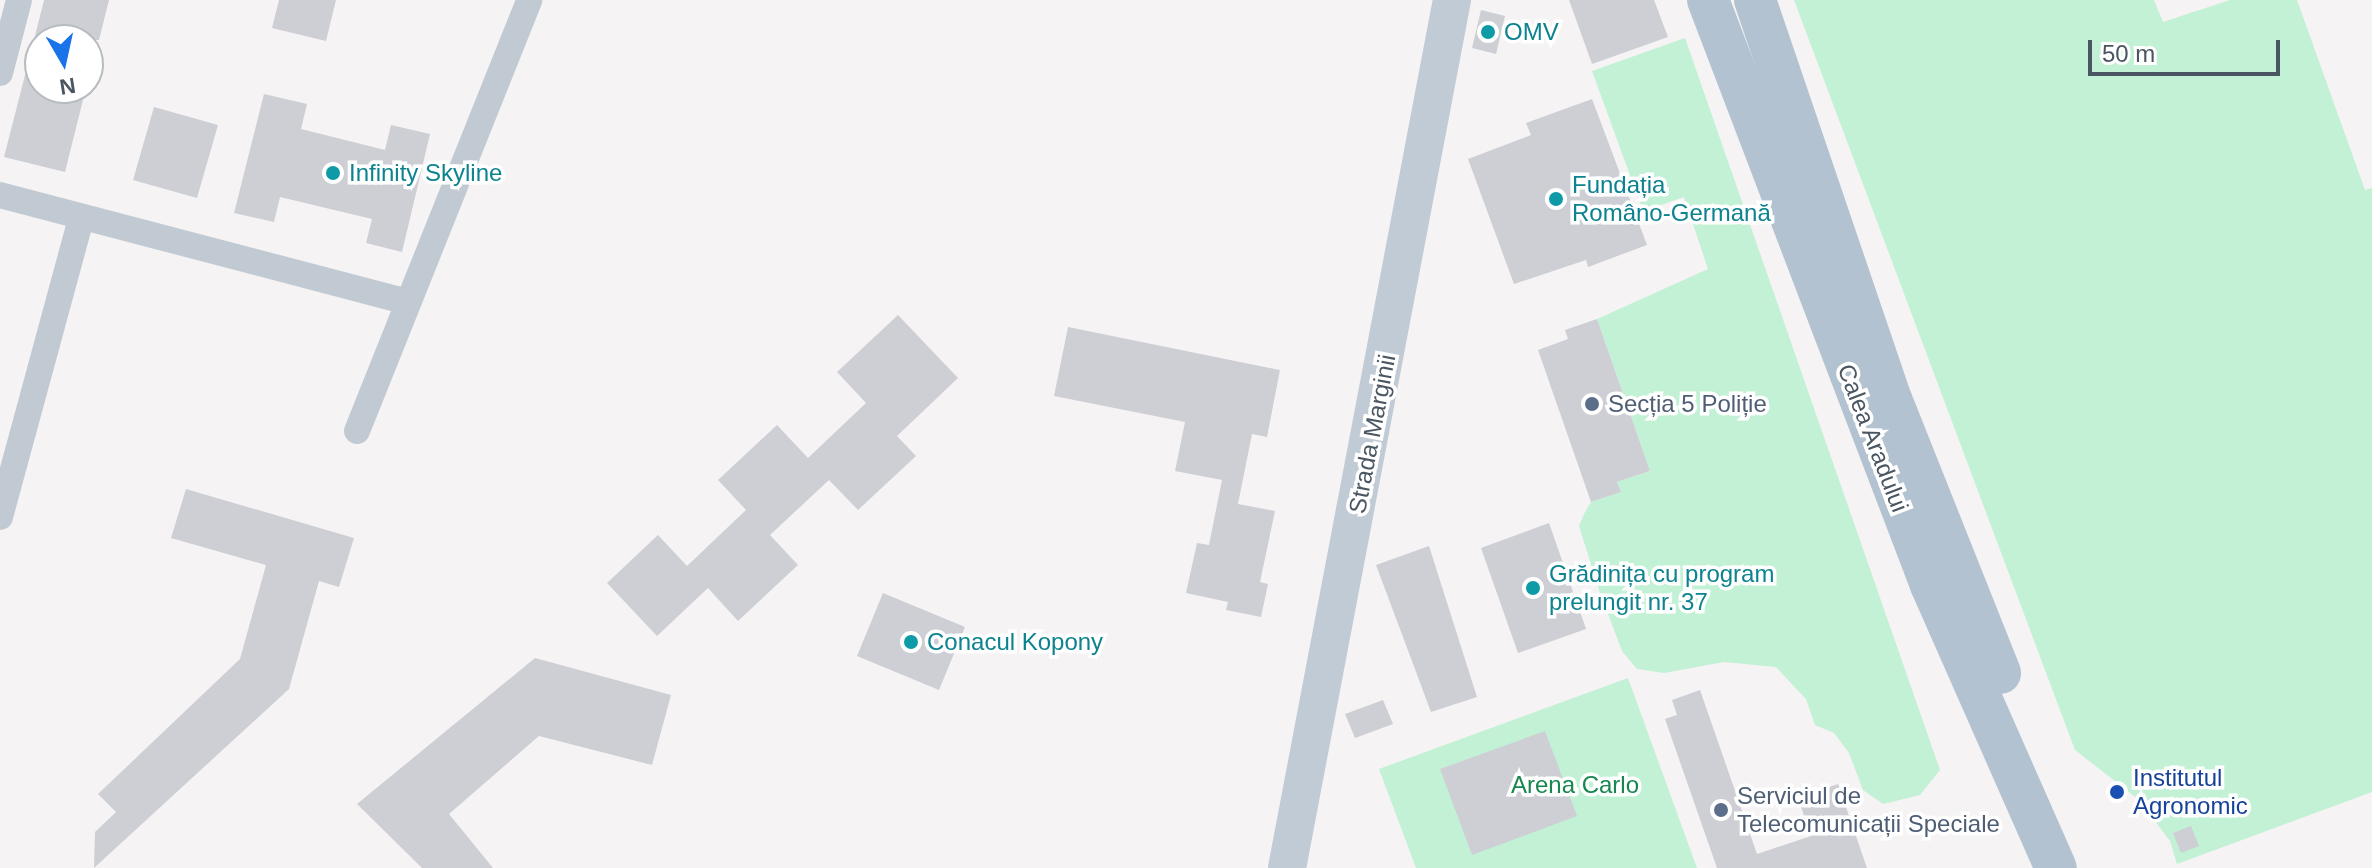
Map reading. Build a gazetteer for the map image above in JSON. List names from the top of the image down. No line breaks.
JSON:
{"streets":{"main road":["Calea Aradului"],"street":["Strada Marginii"]},"parks":["Arena Carlo"],"places":["OMV","Infinity Skyline","Fundația Româno-Germană","Secția 5 Poliție","Grădinița cu program prelungit nr. 37","Conacul Kopony","Institutul Agronomic","Serviciul de Telecomunicații Speciale"],"scale_bar":"50 m","north":"bottom"}
